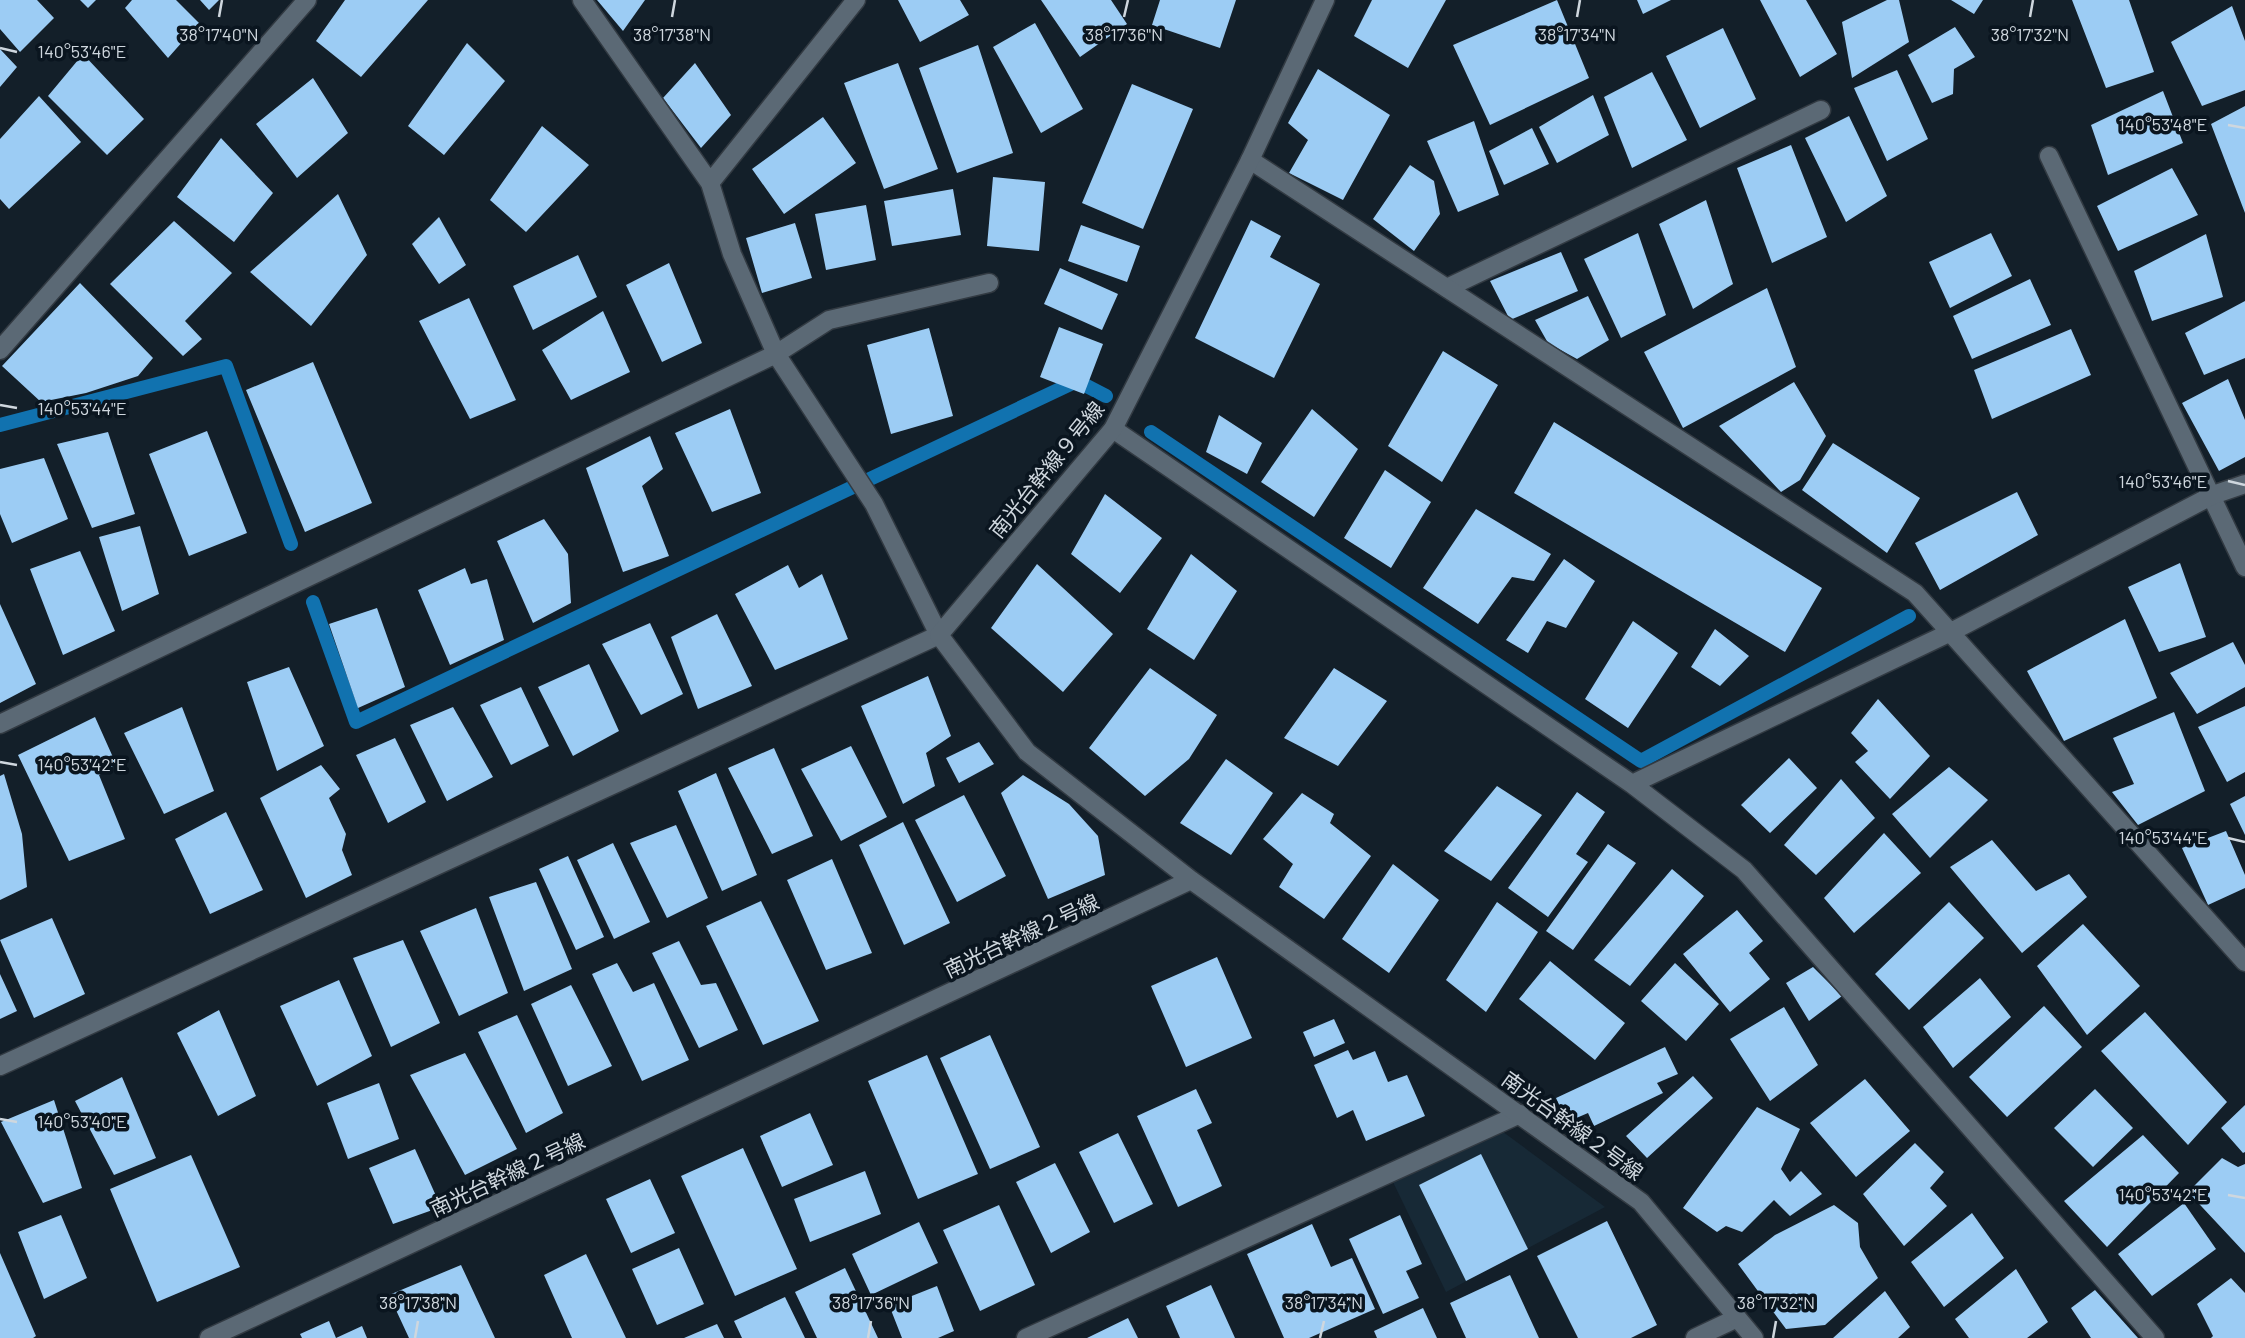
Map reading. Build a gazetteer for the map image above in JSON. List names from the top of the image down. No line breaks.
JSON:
{"streets":{"street":["南光台幹線９号線","南光台幹線２号線"]},"coordinates":["38°17'40\"N","38°17'38\"N","38°17'36\"N","38°17'34\"N","38°17'32\"N","140°53'46\"E","140°53'48\"E","140°53'44\"E","140°53'42\"E","140°53'40\"E"]}
